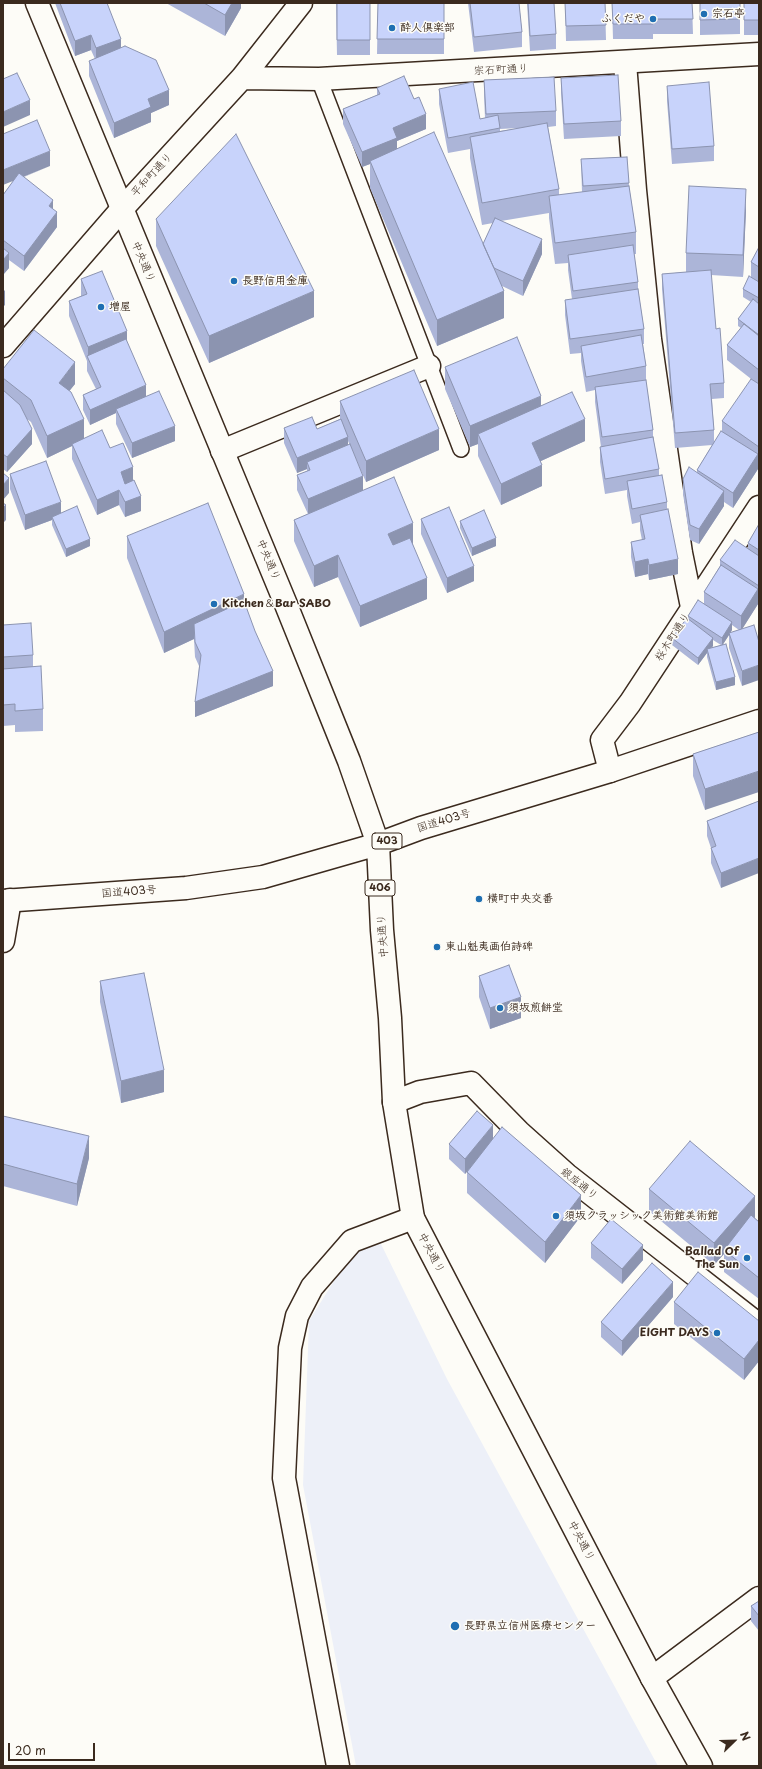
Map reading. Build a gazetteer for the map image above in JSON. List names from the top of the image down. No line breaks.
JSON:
{"streets":{"main road":["宗石町通り","平和町通り","中央通り","桜木町通り","国道403号","403","406","銀座通り"]},"crossings":[["宗石町通り","平和町通り"],["平和町通り","中央通り"],["中央通り","国道403号"],["中央通り","銀座通り"],["桜木町通り","国道403号"]],"places":["宗石亭","ふくだや","酔人倶楽部","長野信用金庫","増屋","Kitchen＆Bar SABO","横町中央交番","東山魁夷画伯詩碑","須坂煎餅堂","須坂クラッシック美術館美術館","Ballad Of The Sun","EIGHT DAYS","長野県立信州医療センター"],"scale_bar":"20 m","north":"top right"}
